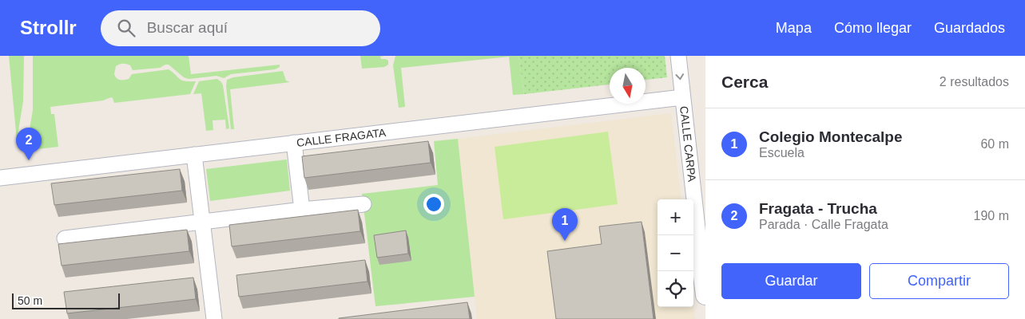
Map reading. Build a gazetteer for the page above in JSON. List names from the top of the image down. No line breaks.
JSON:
{"streets":{"street":["CALLE FRAGATA","CALLE CARPA"]},"crossings":[["CALLE FRAGATA","CALLE CARPA"]],"scale_bar":"50 m","north":"bottom","page":{"header":"Strollr","search":"Buscar aquí","nav":["Mapa","Cómo llegar","Guardados"],"heading":["Cerca","2 resultados"],"list":[{"mark":"1","name":"Colegio Montecalpe","note":"Escuela","value":"60 m"},{"mark":"2","name":"Fragata - Trucha","note":"Parada · Calle Fragata","value":"190 m"}],"pins":["2","1"],"map_buttons":["+","−"],"buttons":["Guardar","Compartir"],"scale":"50 m"}}
